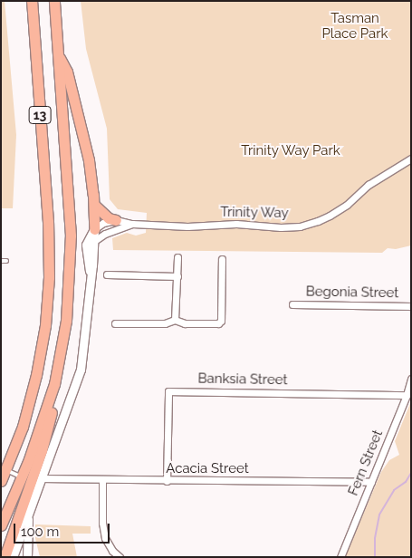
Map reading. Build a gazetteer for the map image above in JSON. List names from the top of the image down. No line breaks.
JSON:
{"streets":{"highway":["13"],"street":["Trinity Way","Begonia Street","Banksia Street","Fern Street","Acacia Street"]},"crossings":[["Banksia Street","Fern Street"],["Banksia Street","Acacia Street"],["Fern Street","Acacia Street"]],"parks":["Tasman Place Park","Trinity Way Park"],"scale_bar":"100 m"}
